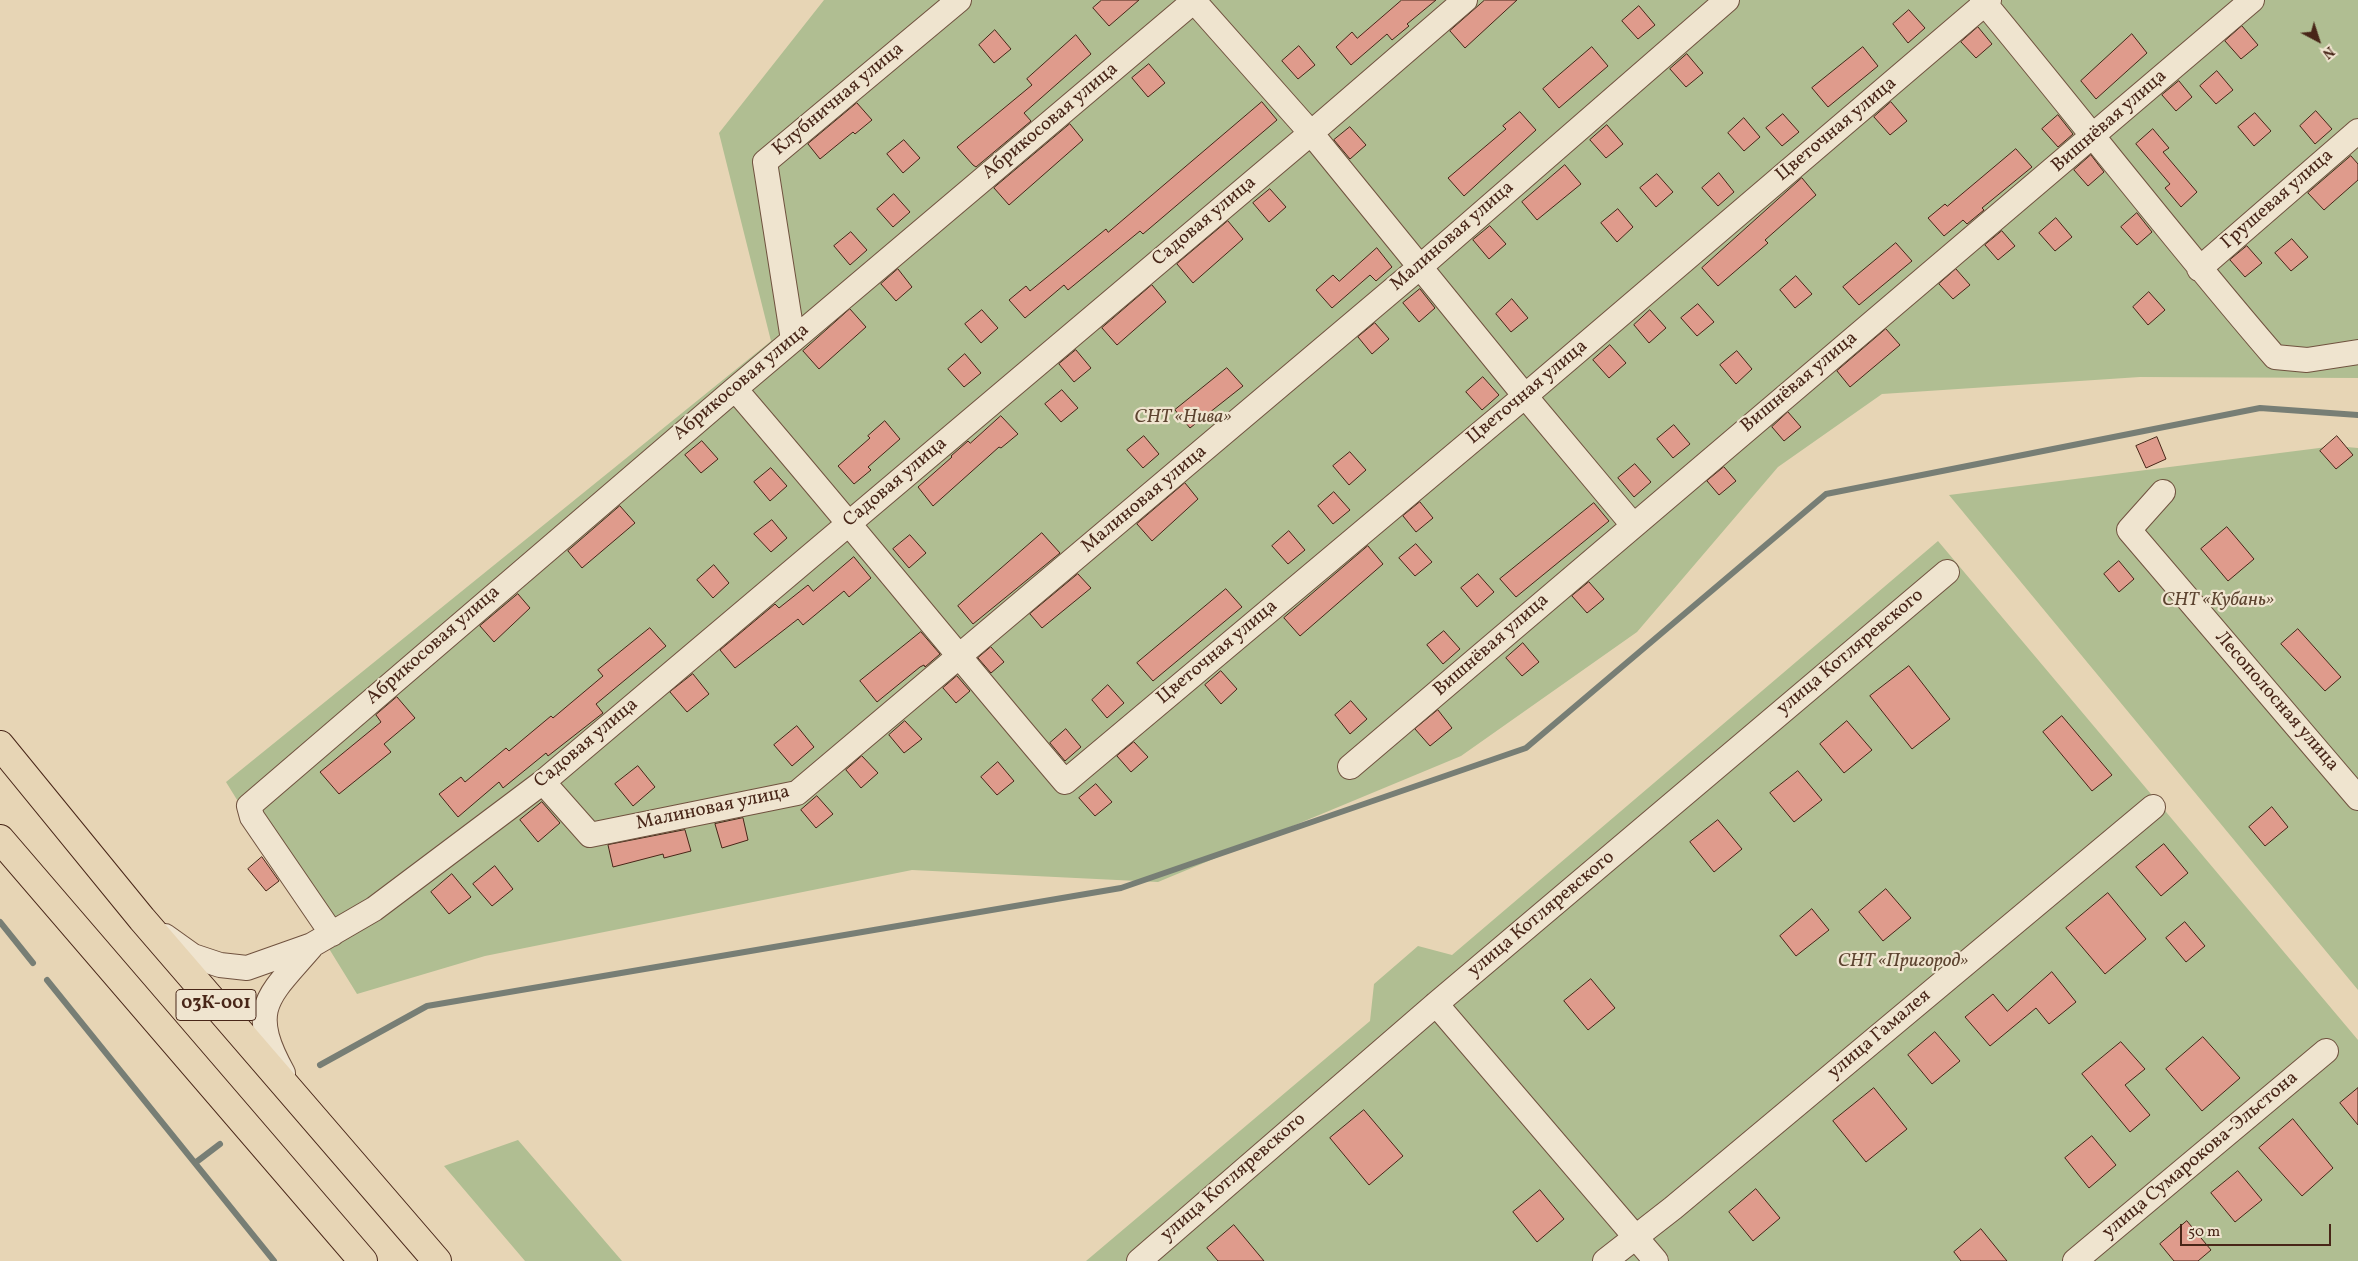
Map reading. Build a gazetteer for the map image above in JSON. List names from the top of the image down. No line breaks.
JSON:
{"streets":{"main road":["03К-001"],"street":["Клубничная улица","Абрикосовая улица","Вишнёвая улица","Цветочная улица","Грушевая улица","Садовая улица","Малиновая улица","улица Котляревского","Лесополосная улица","улица Гамалея","улица Сумарокова-Эльстона"]},"crossings":[["Клубничная улица","Абрикосовая улица"],["Абрикосовая улица","Садовая улица"],["Цветочная улица","Малиновая улица"],["Садовая улица","Малиновая улица"]],"parks":["СНТ «Нива»","СНТ «Кубань»","СНТ «Пригород»"],"scale_bar":"50 m","north":"bottom right"}
